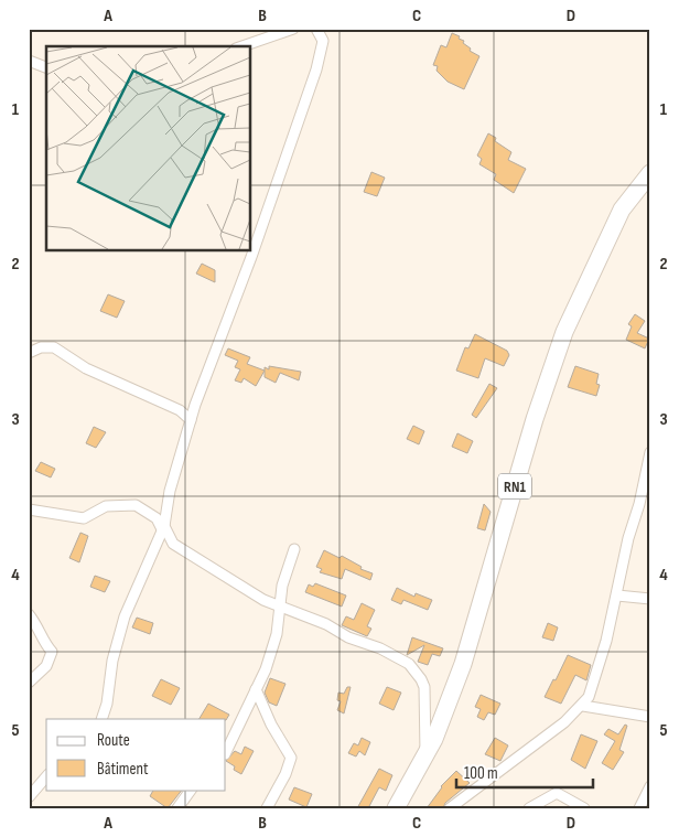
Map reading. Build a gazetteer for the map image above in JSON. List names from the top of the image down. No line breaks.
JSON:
{"streets":{"highway":["RN1"]},"legend":["Route","Bâtiment"],"scale_bar":"100 m","grid":{"columns":["A","B","C","D"],"rows":["1","2","3","4","5"]}}
